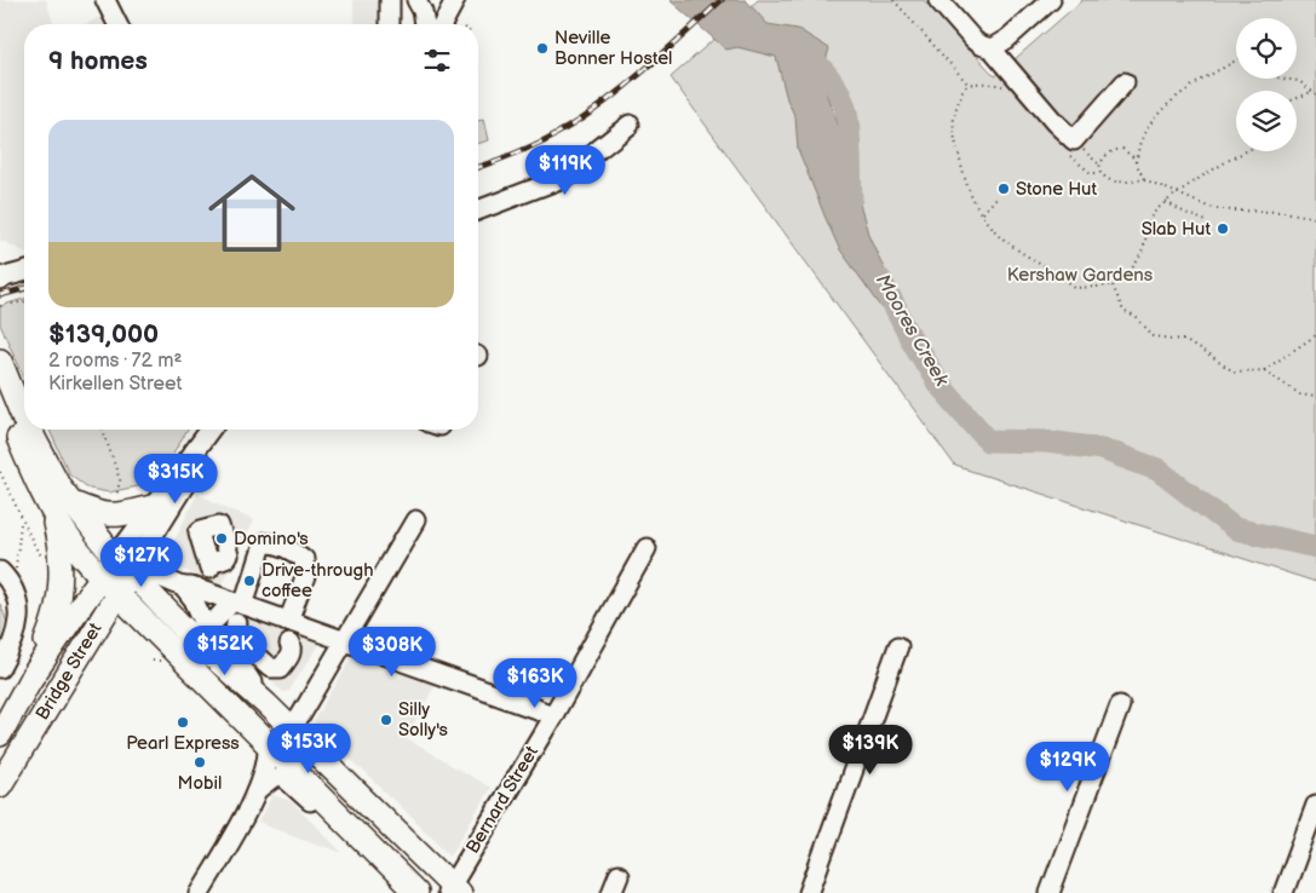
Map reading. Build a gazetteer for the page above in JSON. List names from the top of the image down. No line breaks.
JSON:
{"streets":{"main road":["Bridge Street"],"street":["Bernard Street"]},"water":["Moores Creek"],"parks":["Kershaw Gardens"],"places":["Neville Bonner Hostel","Stone Hut","Slab Hut","Domino's","Drive-through coffee","Silly Solly's","Pearl Express","Mobil"],"page":{"heading":"9 homes","list":[{"name":"$139,000","note":"2 rooms · 72 m² · Kirkellen Street"}],"price":["$119K","$315K","$127K","$152K","$308K","$163K","$153K","$139K","$129K"]}}
